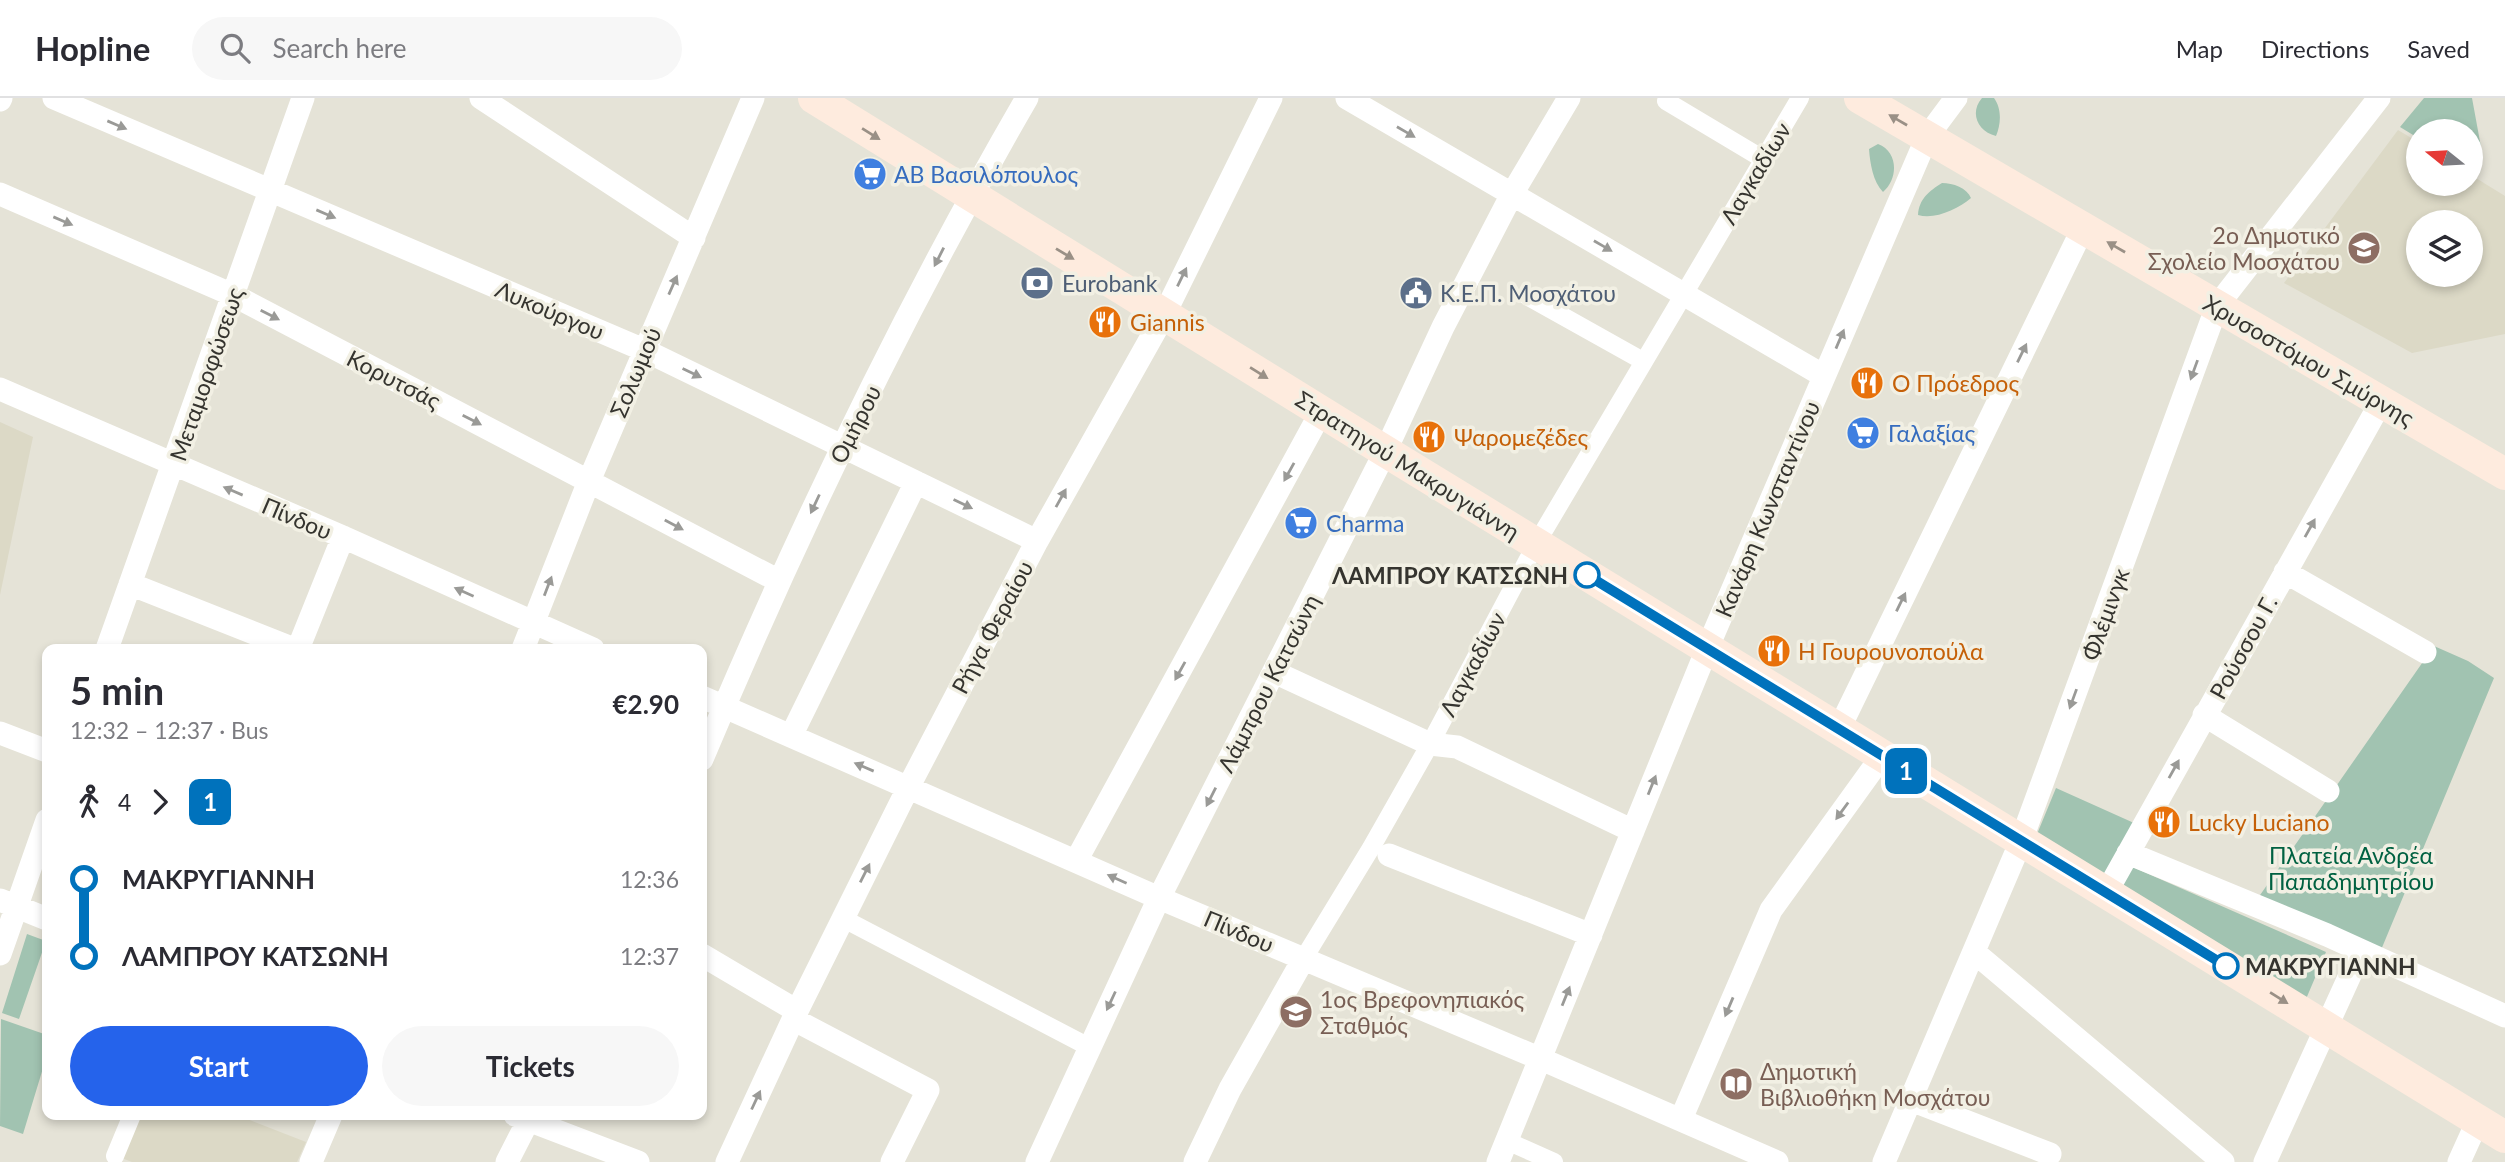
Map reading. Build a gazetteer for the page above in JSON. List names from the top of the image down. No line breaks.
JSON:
{"streets":{"main road":["Χρυσοστόμου Σμύρνης","Στρατηγού Μακρυγιάννη"],"street":["Λαγκαδίων","Λυκούργου","Σολωμού","Μεταμορφώσεως","Κορυτσάς","Ομήρου","Κανάρη Κωνσταντίνου","Πίνδου","Φλέμινγκ","Ρήγα Φεραίου","Ρούσσου Γ.","Λάμπρου Κατσώνη"]},"crossings":[["Λαγκαδίων","Στρατηγού Μακρυγιάννη"],["Λαγκαδίων","Πίνδου"],["Λυκούργου","Σολωμού"],["Λυκούργου","Μεταμορφώσεως"],["Λυκούργου","Ομήρου"],["Λυκούργου","Ρήγα Φεραίου"],["Χρυσοστόμου Σμύρνης","Κανάρη Κωνσταντίνου"],["Χρυσοστόμου Σμύρνης","Φλέμινγκ"],["Χρυσοστόμου Σμύρνης","Ρούσσου Γ."],["Σολωμού","Κορυτσάς"],["Σολωμού","Πίνδου"],["Μεταμορφώσεως","Κορυτσάς"],["Μεταμορφώσεως","Πίνδου"],["Κορυτσάς","Ομήρου"],["Ομήρου","Στρατηγού Μακρυγιάννη"],["Ομήρου","Πίνδου"],["Στρατηγού Μακρυγιάννη","Κανάρη Κωνσταντίνου"],["Στρατηγού Μακρυγιάννη","Φλέμινγκ"],["Στρατηγού Μακρυγιάννη","Ρήγα Φεραίου"],["Στρατηγού Μακρυγιάννη","Ρούσσου Γ."],["Στρατηγού Μακρυγιάννη","Λάμπρου Κατσώνη"],["Κανάρη Κωνσταντίνου","Πίνδου"],["Πίνδου","Ρήγα Φεραίου"],["Πίνδου","Λάμπρου Κατσώνη"]],"one_way":["Λυκούργου","Σολωμού","Κορυτσάς","Στρατηγού Μακρυγιάννη","Ρούσσου Γ."],"parks":["Πλατεία Ανδρέα Παπαδημητρίου"],"places":{"supermarket":["ΑΒ Βασιλόπουλος","Γαλαξίας","Charma"],"school or university":["2ο Δημοτικό Σχολείο Μοσχάτου","1ος Βρεφονηπιακός Σταθμός"],"bank":["Eurobank"],"public building":["Κ.Ε.Π. Μοσχάτου"],"restaurant":["Giannis","Ο Πρόεδρος","Ψαρομεζέδες","Η Γουρουνοπούλα","Lucky Luciano"],"other":["ΛΑΜΠΡΟΥ ΚΑΤΣΏΝΗ","ΜΑΚΡΥΓΙΑΝΝΗ"],"library":["Δημοτική Βιβλιοθήκη Μοσχάτου"]},"lines":["bus line 1"],"north":"left","page":{"header":"Hopline","search":"Search here","nav":["Map","Directions","Saved"],"on_map":"1","heading":["5 min","12:32 – 12:37 · Bus","€2.90"],"legs":["4","1"],"list":[{"name":"ΜΑΚΡΥΓΙΑΝΝΗ","value":"12:36"},{"name":"ΛΑΜΠΡΟΥ ΚΑΤΣΏΝΗ","value":"12:37"}],"buttons":["Start","Tickets"]}}
